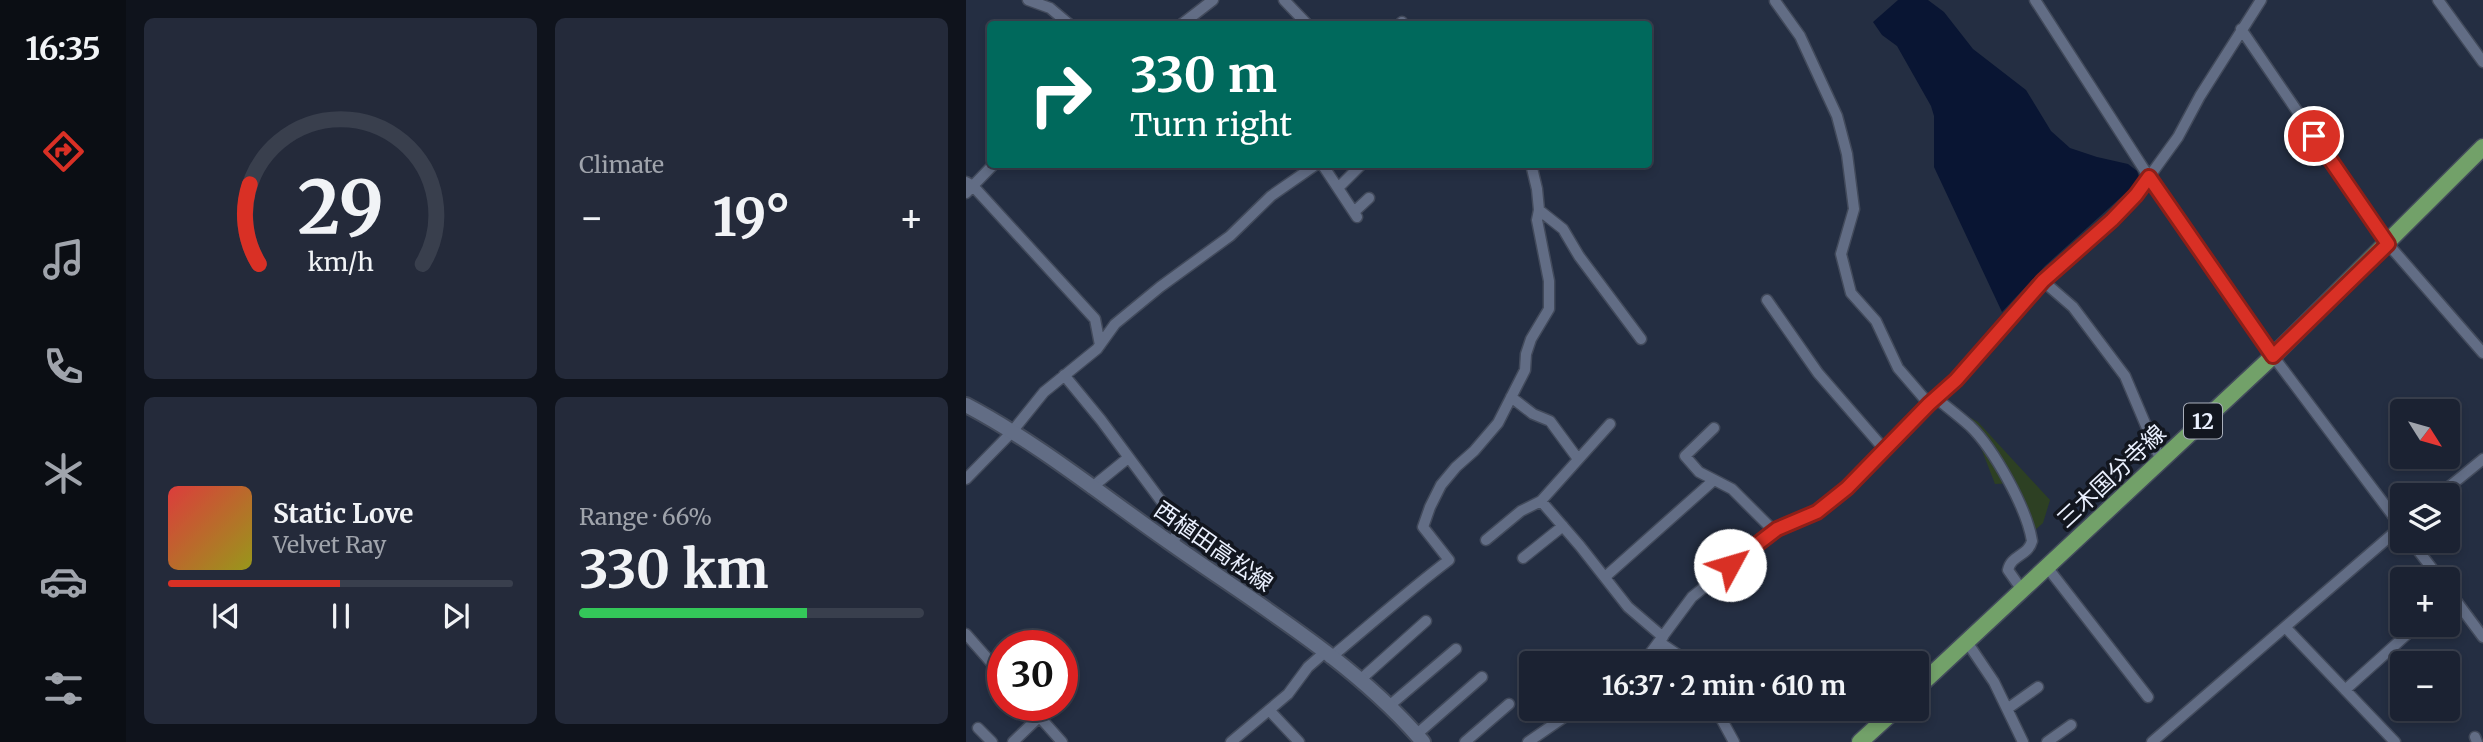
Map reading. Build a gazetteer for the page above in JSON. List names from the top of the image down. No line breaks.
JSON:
{"streets":{"main road":["12","三木国分寺線","西植田高松線"]},"north":"bottom right","page":{"tabs":"16:35","tile":["Climate",["Range · 66%","330 km"]],"turn":["330 m","Turn right"],"heat":["−","19°","+"],"map_buttons":["+","−"],"song":["Static Love","Velvet Ray"],"limit":"30","trip":"16:37 · 2 min · 610 m","gauge":["29","km/h"]}}
